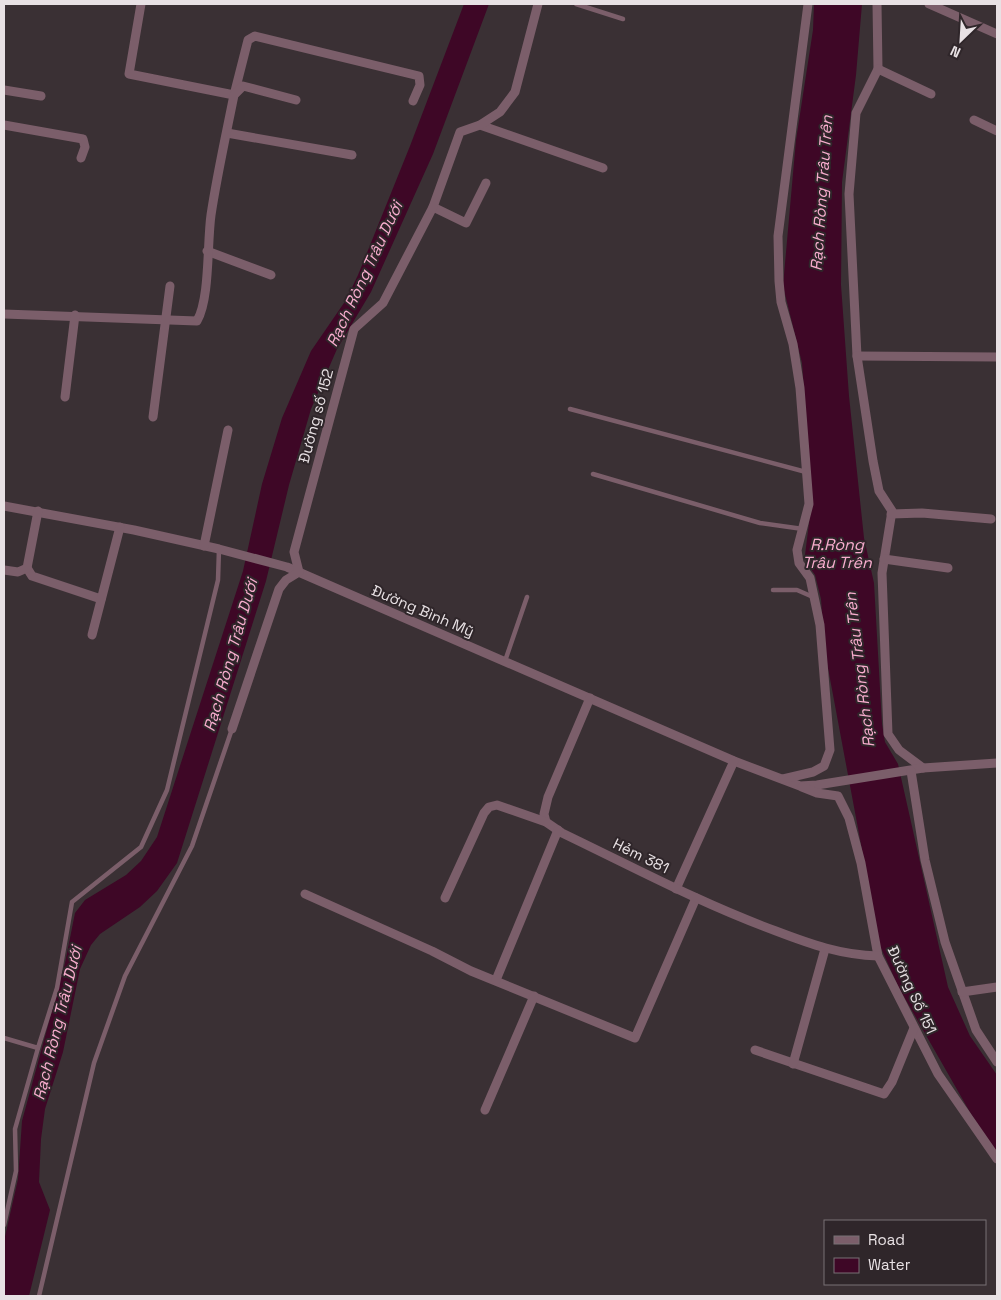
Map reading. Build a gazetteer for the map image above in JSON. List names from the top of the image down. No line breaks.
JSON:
{"streets":{"street":["Đường số 152","Đường Bình Mỹ","Hẻm 381","Đường Số 151"]},"crossings":[["Đường số 152","Đường Bình Mỹ"],["Đường Bình Mỹ","Đường Số 151"],["Hẻm 381","Đường Số 151"]],"water":["Rạch Ròng Trâu Trên","Rạch Ròng Trâu Dưới","R.Ròng Trâu Trên"],"legend":["Road","Water"],"north":"bottom left"}
